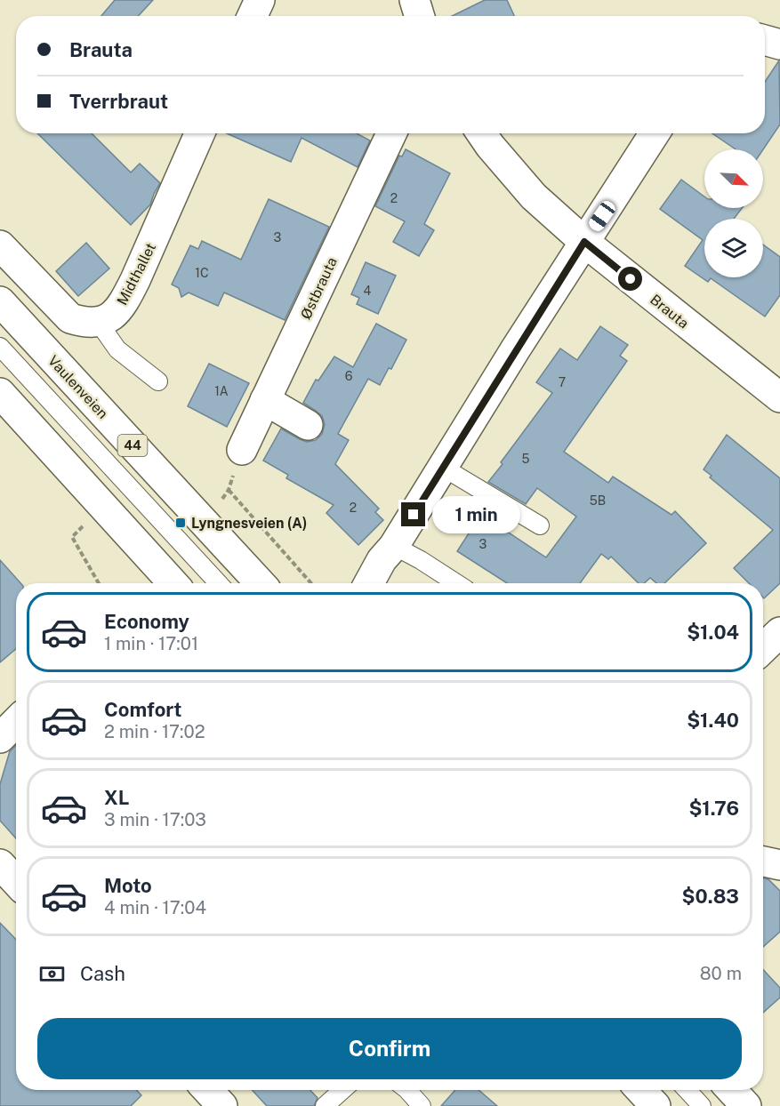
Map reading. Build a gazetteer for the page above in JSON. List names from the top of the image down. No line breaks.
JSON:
{"streets":{"street":["Midthallet","Østbrauta","Brauta","Vaulenveien","44"]},"places":{"transit":["Lyngnesveien (A)"]},"house_numbers":["2","3","1C","4","6","7","1A","5","5B","2","3"],"north":"bottom right","page":{"banner":["Brauta","Tverrbraut"],"bubble":"1 min","list":[{"name":"Economy","note":"1 min · 17:01","value":"$1.04"},{"name":"Comfort","note":"2 min · 17:02","value":"$1.40"},{"name":"XL","note":"3 min · 17:03","value":"$1.76"},{"name":"Moto","note":"4 min · 17:04","value":"$0.83"}],"pay":["Cash","80 m"],"buttons":"Confirm"}}
